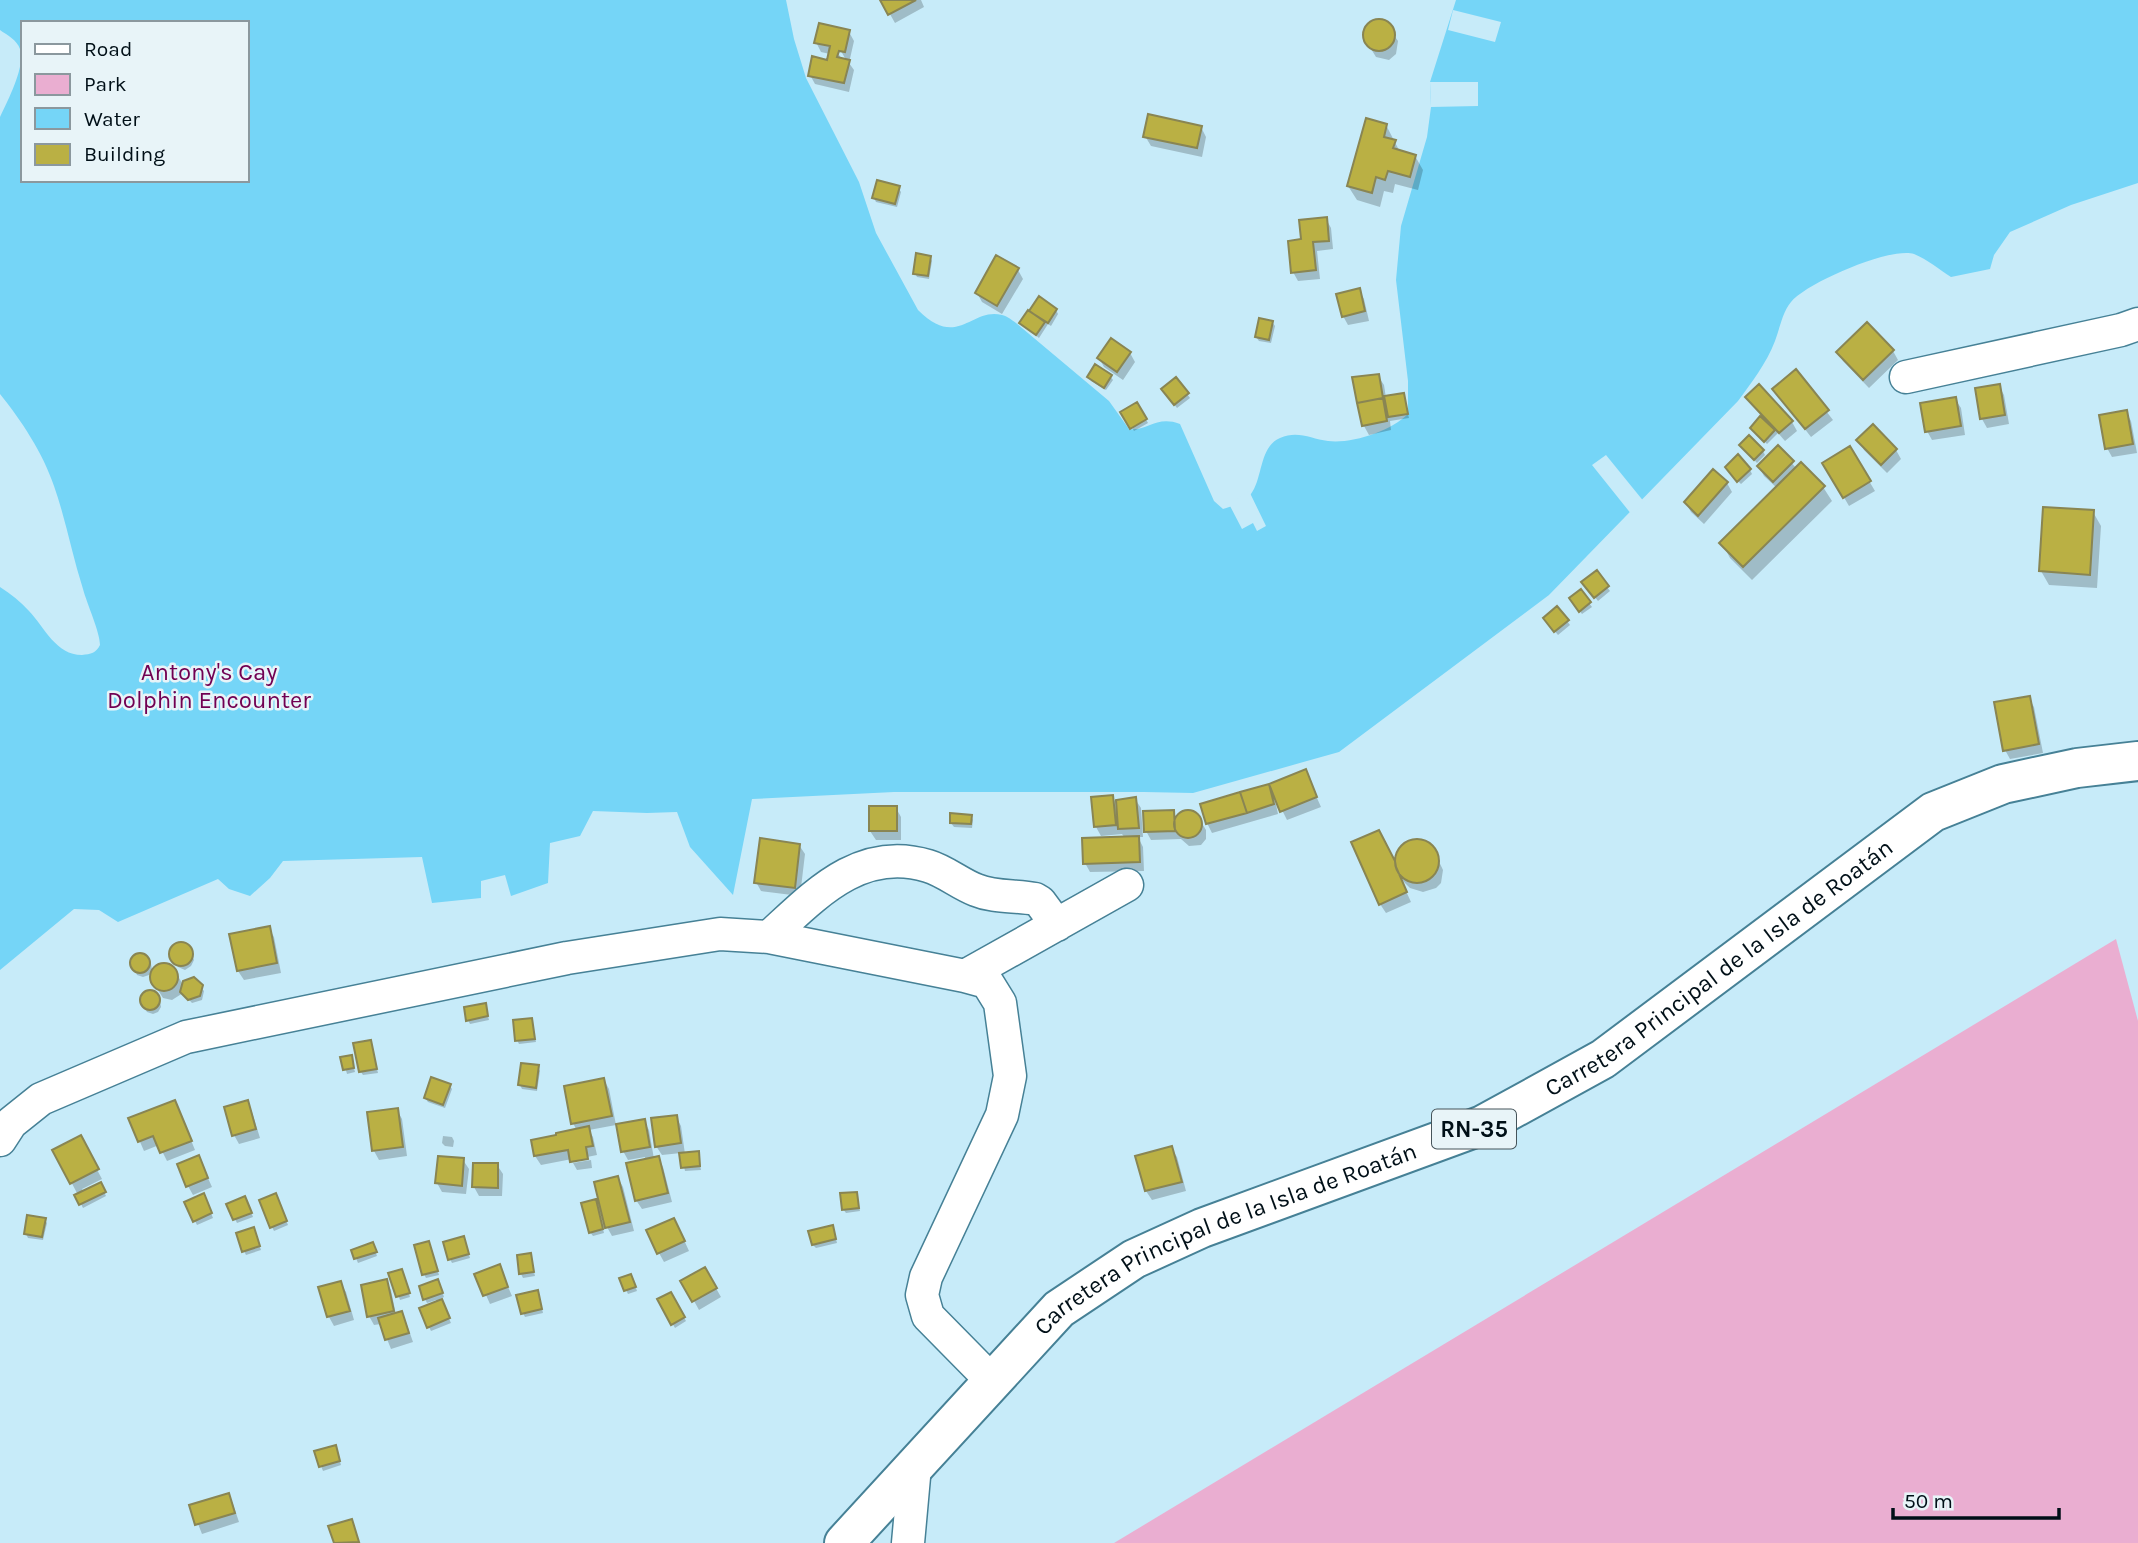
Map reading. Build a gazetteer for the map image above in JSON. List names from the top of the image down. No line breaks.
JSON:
{"streets":{"main road":["Carretera Principal de la Isla de Roatán","RN-35"]},"parks":["Antony's Cay Dolphin Encounter"],"legend":["Road","Park","Water","Building"],"scale_bar":"50 m"}
